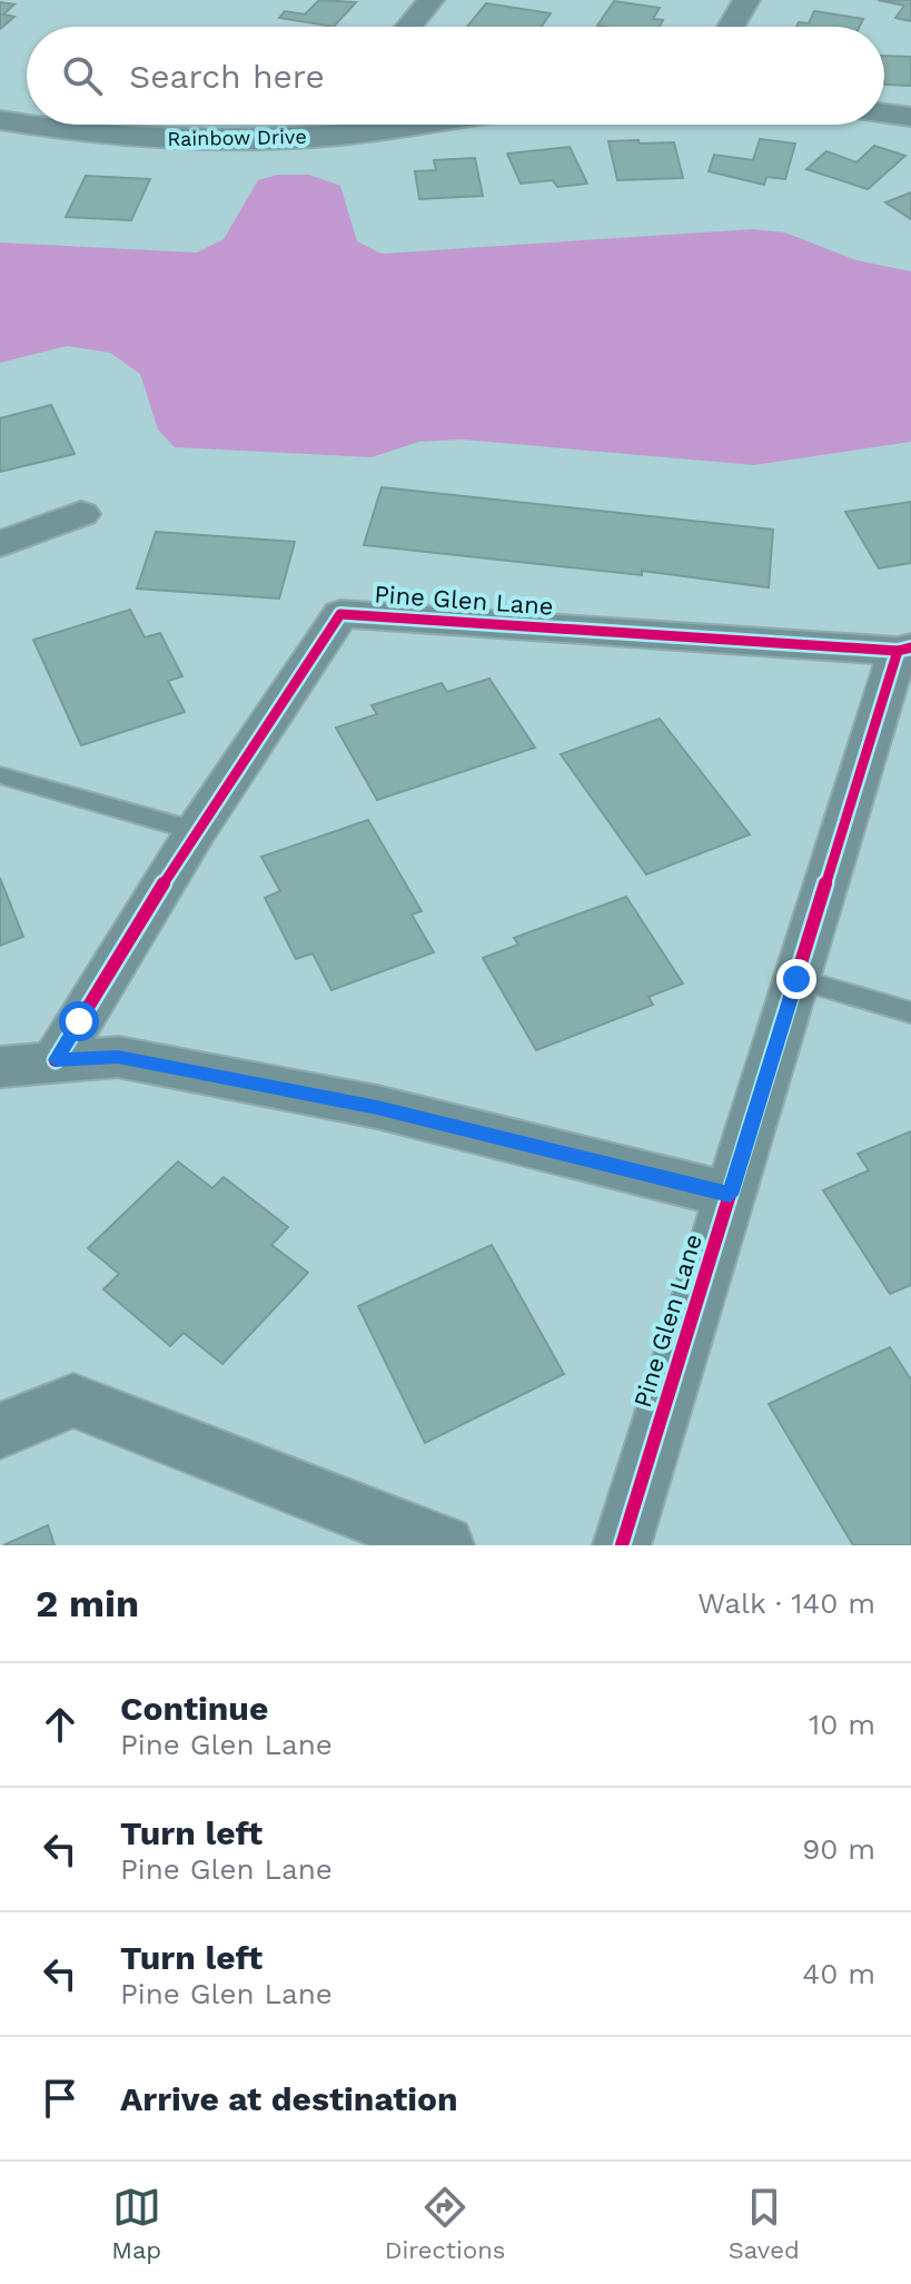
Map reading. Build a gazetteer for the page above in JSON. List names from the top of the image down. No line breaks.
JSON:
{"streets":{"street":["Rainbow Drive","Pine Glen Lane"]},"page":{"search":"Search here","heading":["2 min","Walk · 140 m"],"list":[["Continue","Pine Glen Lane","10 m"],["Turn left","Pine Glen Lane","90 m"],["Turn left","Pine Glen Lane","40 m"],"Arrive at destination"],"nav":["Map","Directions","Saved"]}}
